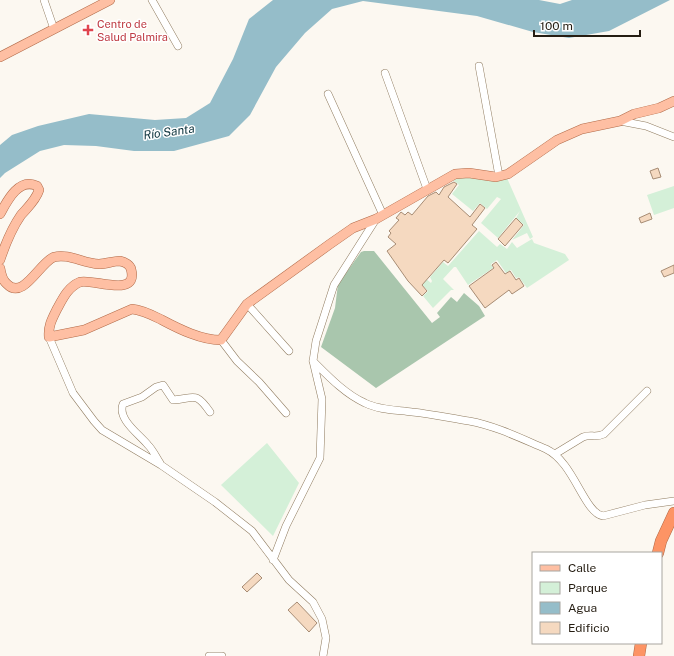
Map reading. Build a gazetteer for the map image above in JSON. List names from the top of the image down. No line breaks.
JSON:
{"water":["Río Santa"],"places":{"health":["Centro de Salud Palmira"]},"legend":["Calle","Parque","Agua","Edificio"],"scale_bar":"100 m"}
